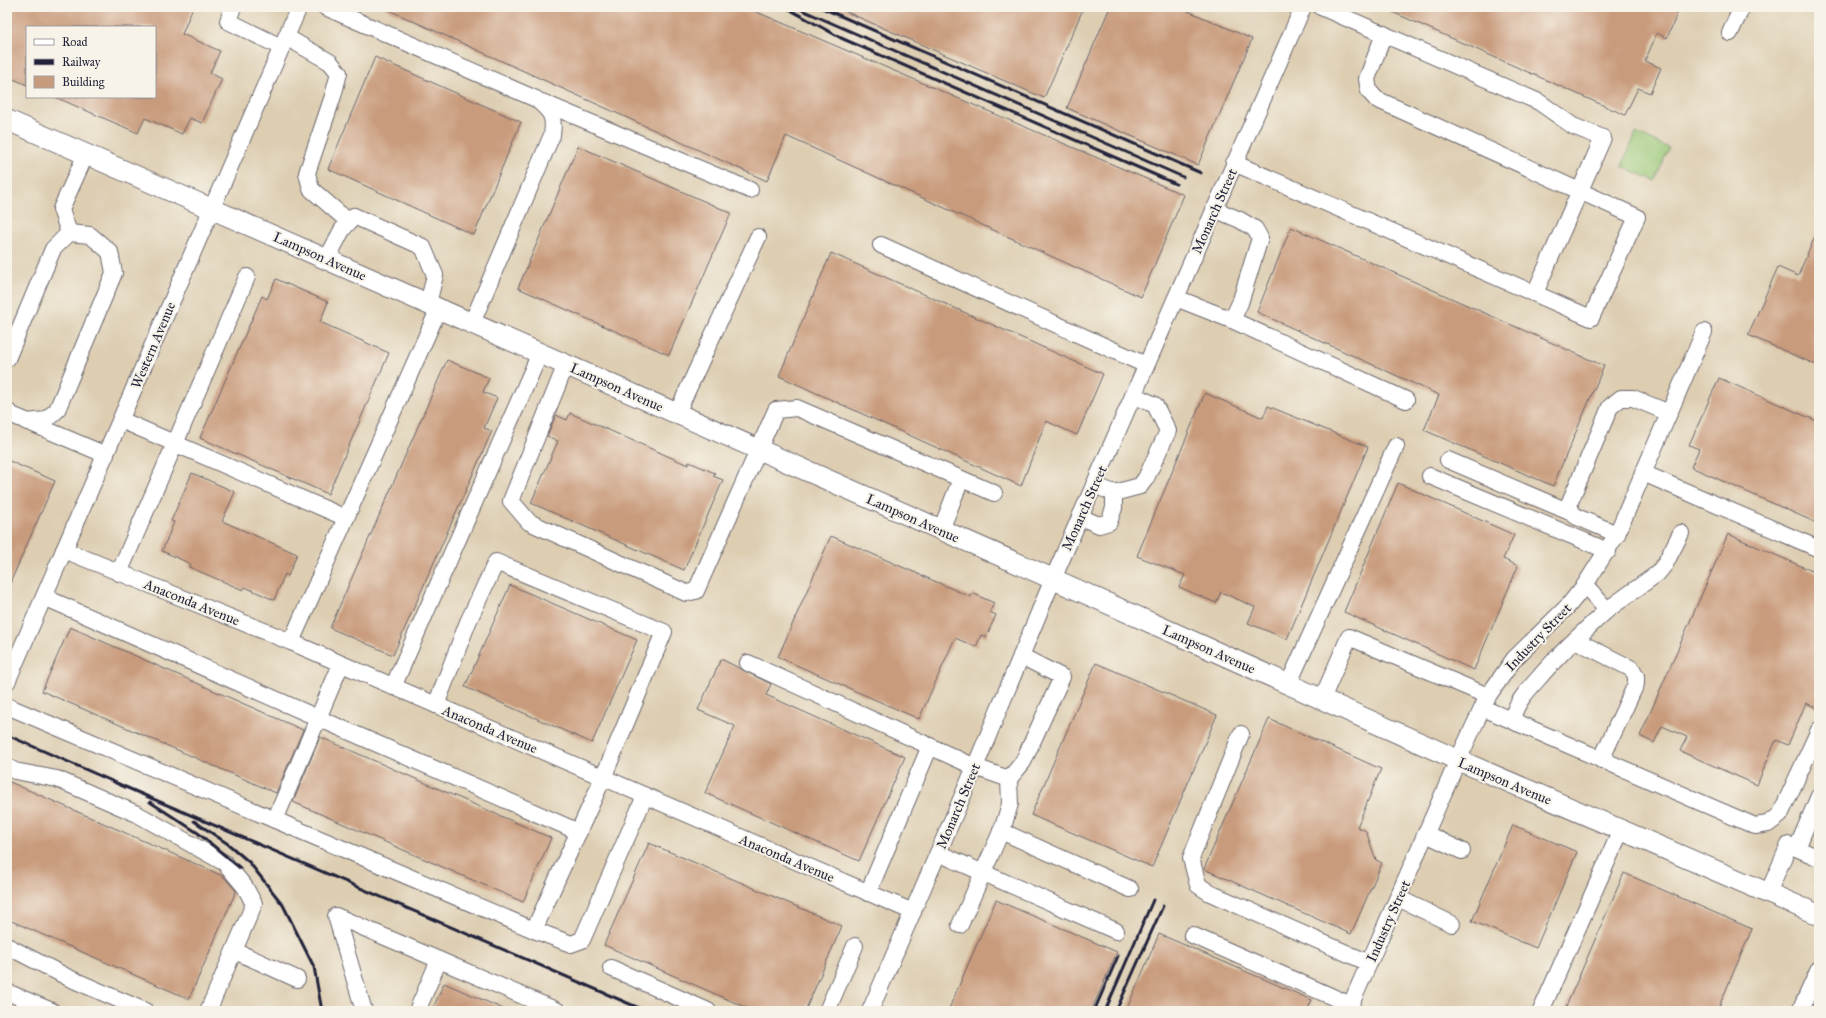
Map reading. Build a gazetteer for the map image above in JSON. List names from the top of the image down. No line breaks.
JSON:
{"streets":{"main road":["Lampson Avenue"],"street":["Monarch Street","Western Avenue","Anaconda Avenue","Industry Street"]},"crossings":[["Monarch Street","Lampson Avenue"],["Monarch Street","Anaconda Avenue"],["Lampson Avenue","Western Avenue"],["Lampson Avenue","Industry Street"],["Western Avenue","Anaconda Avenue"]],"legend":["Road","Railway","Building"]}
